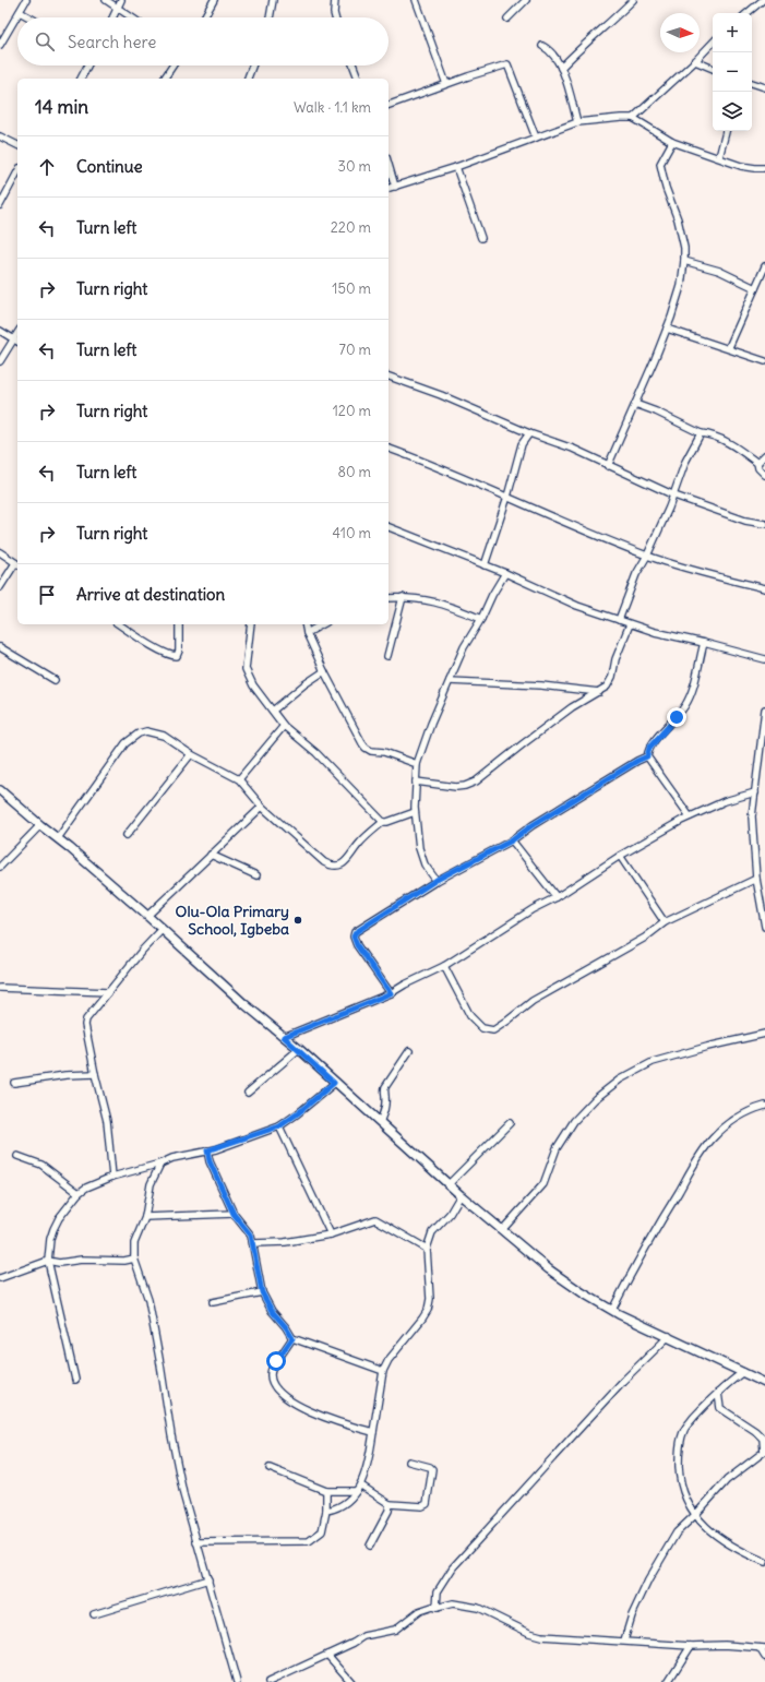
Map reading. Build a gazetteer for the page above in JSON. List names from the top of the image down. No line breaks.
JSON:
{"places":["Olu-Ola Primary School, Igbeba"],"north":"right","page":{"map_buttons":["+","−"],"search":"Search here","heading":["14 min","Walk · 1.1 km"],"list":[["Continue","30 m"],["Turn left","220 m"],["Turn right","150 m"],["Turn left","70 m"],["Turn right","120 m"],["Turn left","80 m"],["Turn right","410 m"],"Arrive at destination"]}}
